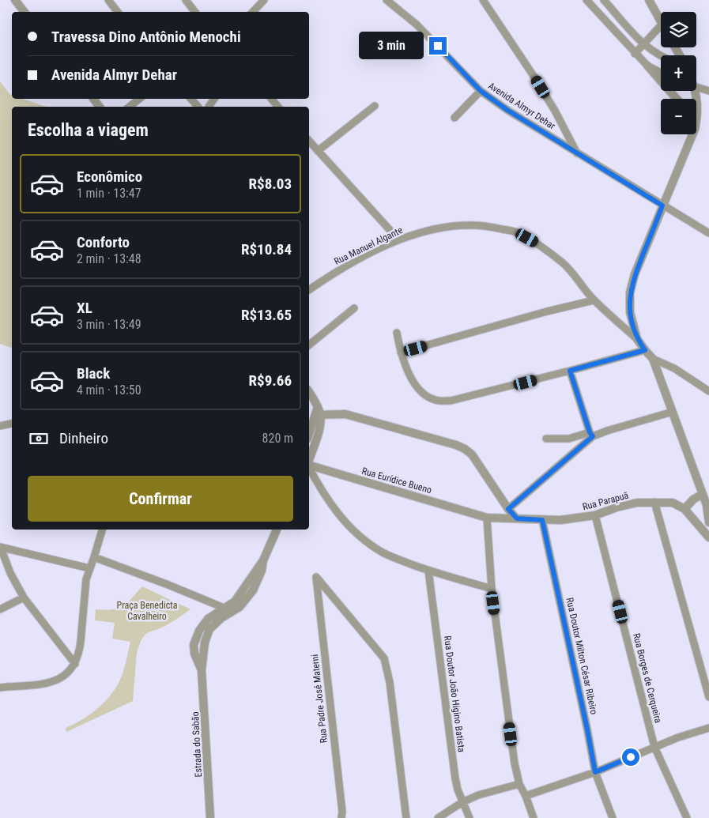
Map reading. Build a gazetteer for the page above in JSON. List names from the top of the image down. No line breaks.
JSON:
{"streets":{"street":["Avenida Almyr Dehar","Rua Manuel Algante","Rua Eurídice Bueno","Rua Parapuã","Rua Doutor Milton César Ribeiro","Rua Borges de Cerqueira","Rua Doutor João Higino Batista","Rua Padre José Materni","Estrada do Sabão"]},"crossings":[["Rua Eurídice Bueno","Rua Parapuã"],["Rua Parapuã","Rua Doutor Milton César Ribeiro"],["Rua Parapuã","Rua Borges de Cerqueira"]],"parks":["Praça Benedicta Cavalheiro"],"page":{"map_buttons":["+","−"],"banner":["Travessa Dino Antônio Menochi","Avenida Almyr Dehar"],"bubble":"3 min","heading":"Escolha a viagem","list":[{"name":"Econômico","note":"1 min · 13:47","value":"R$8.03"},{"name":"Conforto","note":"2 min · 13:48","value":"R$10.84"},{"name":"XL","note":"3 min · 13:49","value":"R$13.65"},{"name":"Black","note":"4 min · 13:50","value":"R$9.66"}],"pay":["Dinheiro","820 m"],"buttons":"Confirmar"}}
